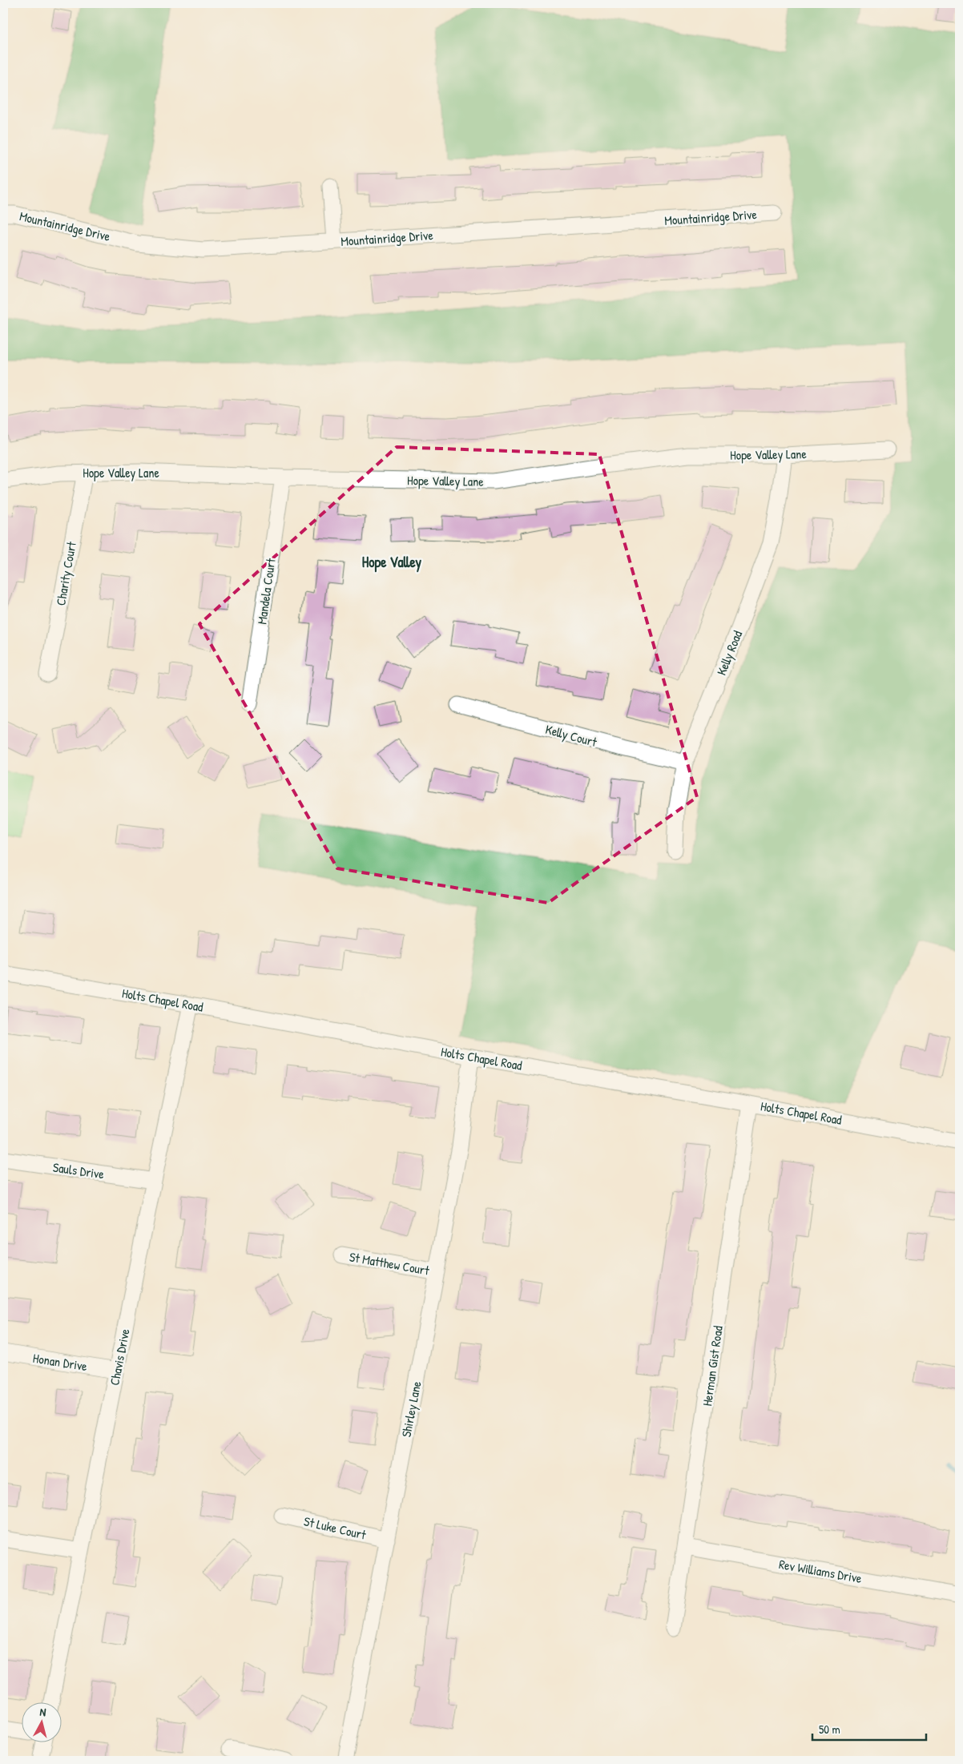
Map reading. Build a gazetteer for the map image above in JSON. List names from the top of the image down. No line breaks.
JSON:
{"streets":{"street":["Mountainridge Drive","Hope Valley Lane","Charity Court","Mandela Court","Kelly Road","Kelly Court","Holts Chapel Road","Sauls Drive","St Matthew Court","Chavis Drive","Honan Drive","Herman Gist Road","Shirley Lane","St Luke Court","Rev Williams Drive"]},"crossings":[["Hope Valley Lane","Charity Court"],["Hope Valley Lane","Mandela Court"],["Hope Valley Lane","Kelly Road"],["Kelly Road","Kelly Court"],["Holts Chapel Road","Chavis Drive"],["Holts Chapel Road","Herman Gist Road"],["Holts Chapel Road","Shirley Lane"],["Sauls Drive","Chavis Drive"],["St Matthew Court","Shirley Lane"],["Chavis Drive","Honan Drive"],["Herman Gist Road","Rev Williams Drive"],["Shirley Lane","St Luke Court"]],"districts":["Hope Valley"],"scale_bar":"50 m","north":"top"}
